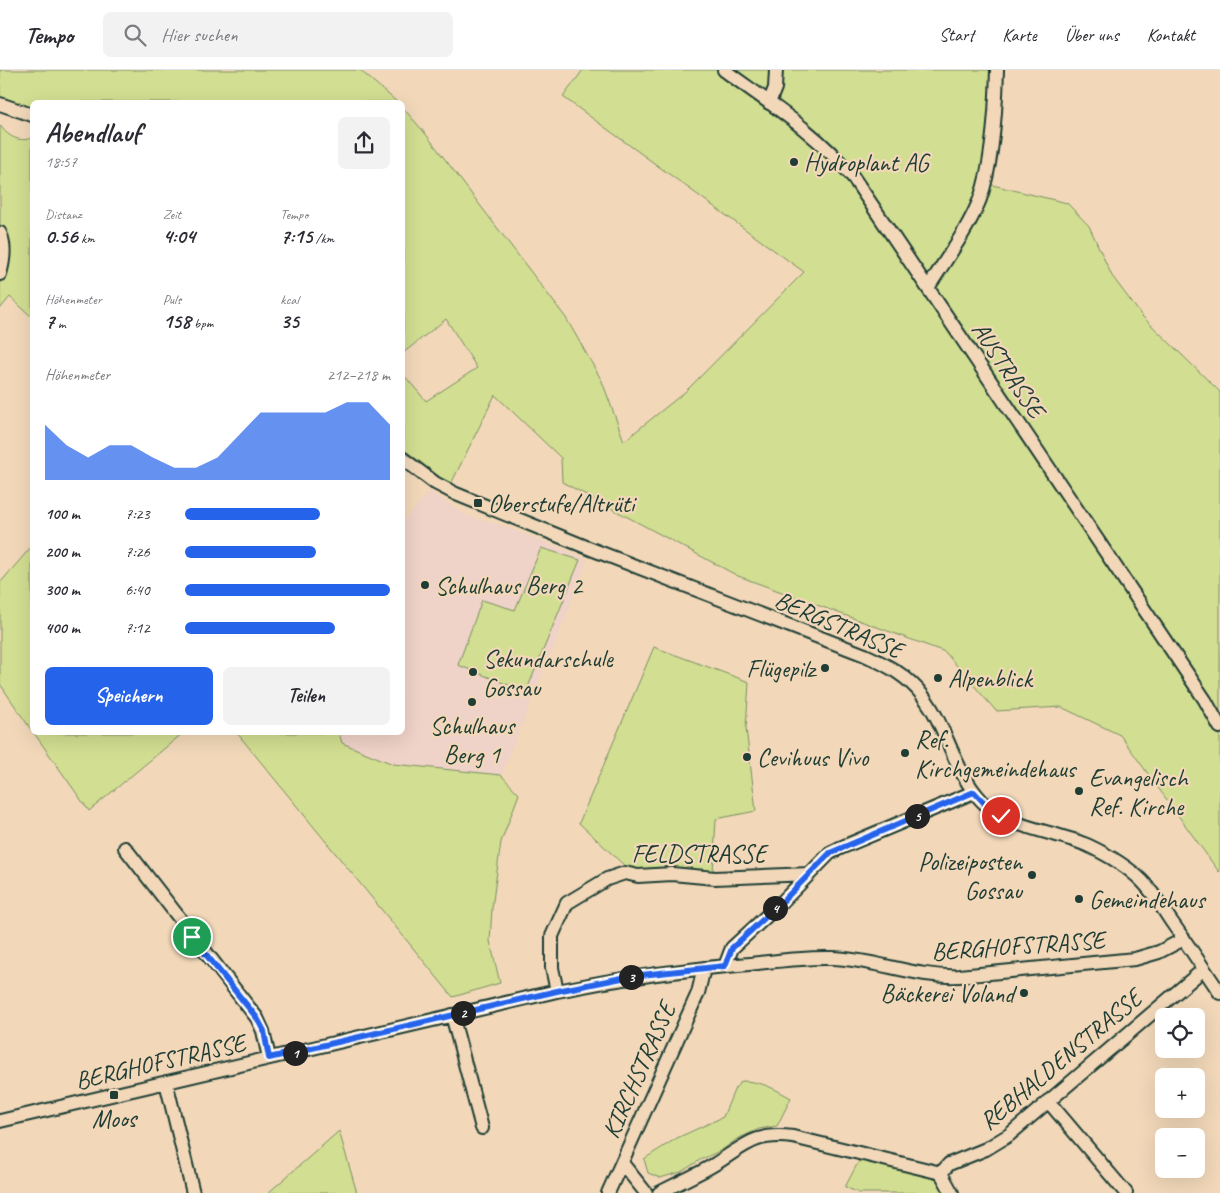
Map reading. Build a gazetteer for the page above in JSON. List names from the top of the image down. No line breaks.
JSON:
{"streets":{"street":["AUSTRASSE","BERGSTRASSE","FELDSTRASSE","BERGHOFSTRASSE","REBHALDENSTRASSE","KIRCHSTRASSE"]},"crossings":[["BERGSTRASSE","BERGHOFSTRASSE"],["BERGSTRASSE","REBHALDENSTRASSE"],["FELDSTRASSE","BERGHOFSTRASSE"],["BERGHOFSTRASSE","KIRCHSTRASSE"]],"places":{"other":["Hydroplant AG","Schulhaus Berg 2","Flügepilz","Sekundarschule Gossau","Alpenblick","Schulhaus Berg 1","Ref. Kirchgemeindehaus","Cevihuus Vivo","Evangelisch Ref. Kirche","Polizeiposten Gossau","Gemeindehaus","Bäckerei Voland"],"transit":["Oberstufe/Altrüti","Moos"]},"page":{"header":"Tempo","search":"Hier suchen","nav":["Start","Karte","Über uns","Kontakt"],"heading":["Abendlauf","18:57"],"stats":[["Distanz","0.56 km"],["Zeit","4:04"],["Tempo","7:15 /km"],["Höhenmeter","7 m"],["Puls","158 bpm"],["kcal","35"]],"chart":["Höhenmeter","212–218 m"],"list":[{"name":"100 m","note":"7:23"},{"name":"200 m","note":"7:26"},{"name":"300 m","note":"6:40"},{"name":"400 m","note":"7:12"}],"buttons":["Speichern","Teilen"],"pins":["5","4","3","2","1"],"map_buttons":["+","−"]}}
